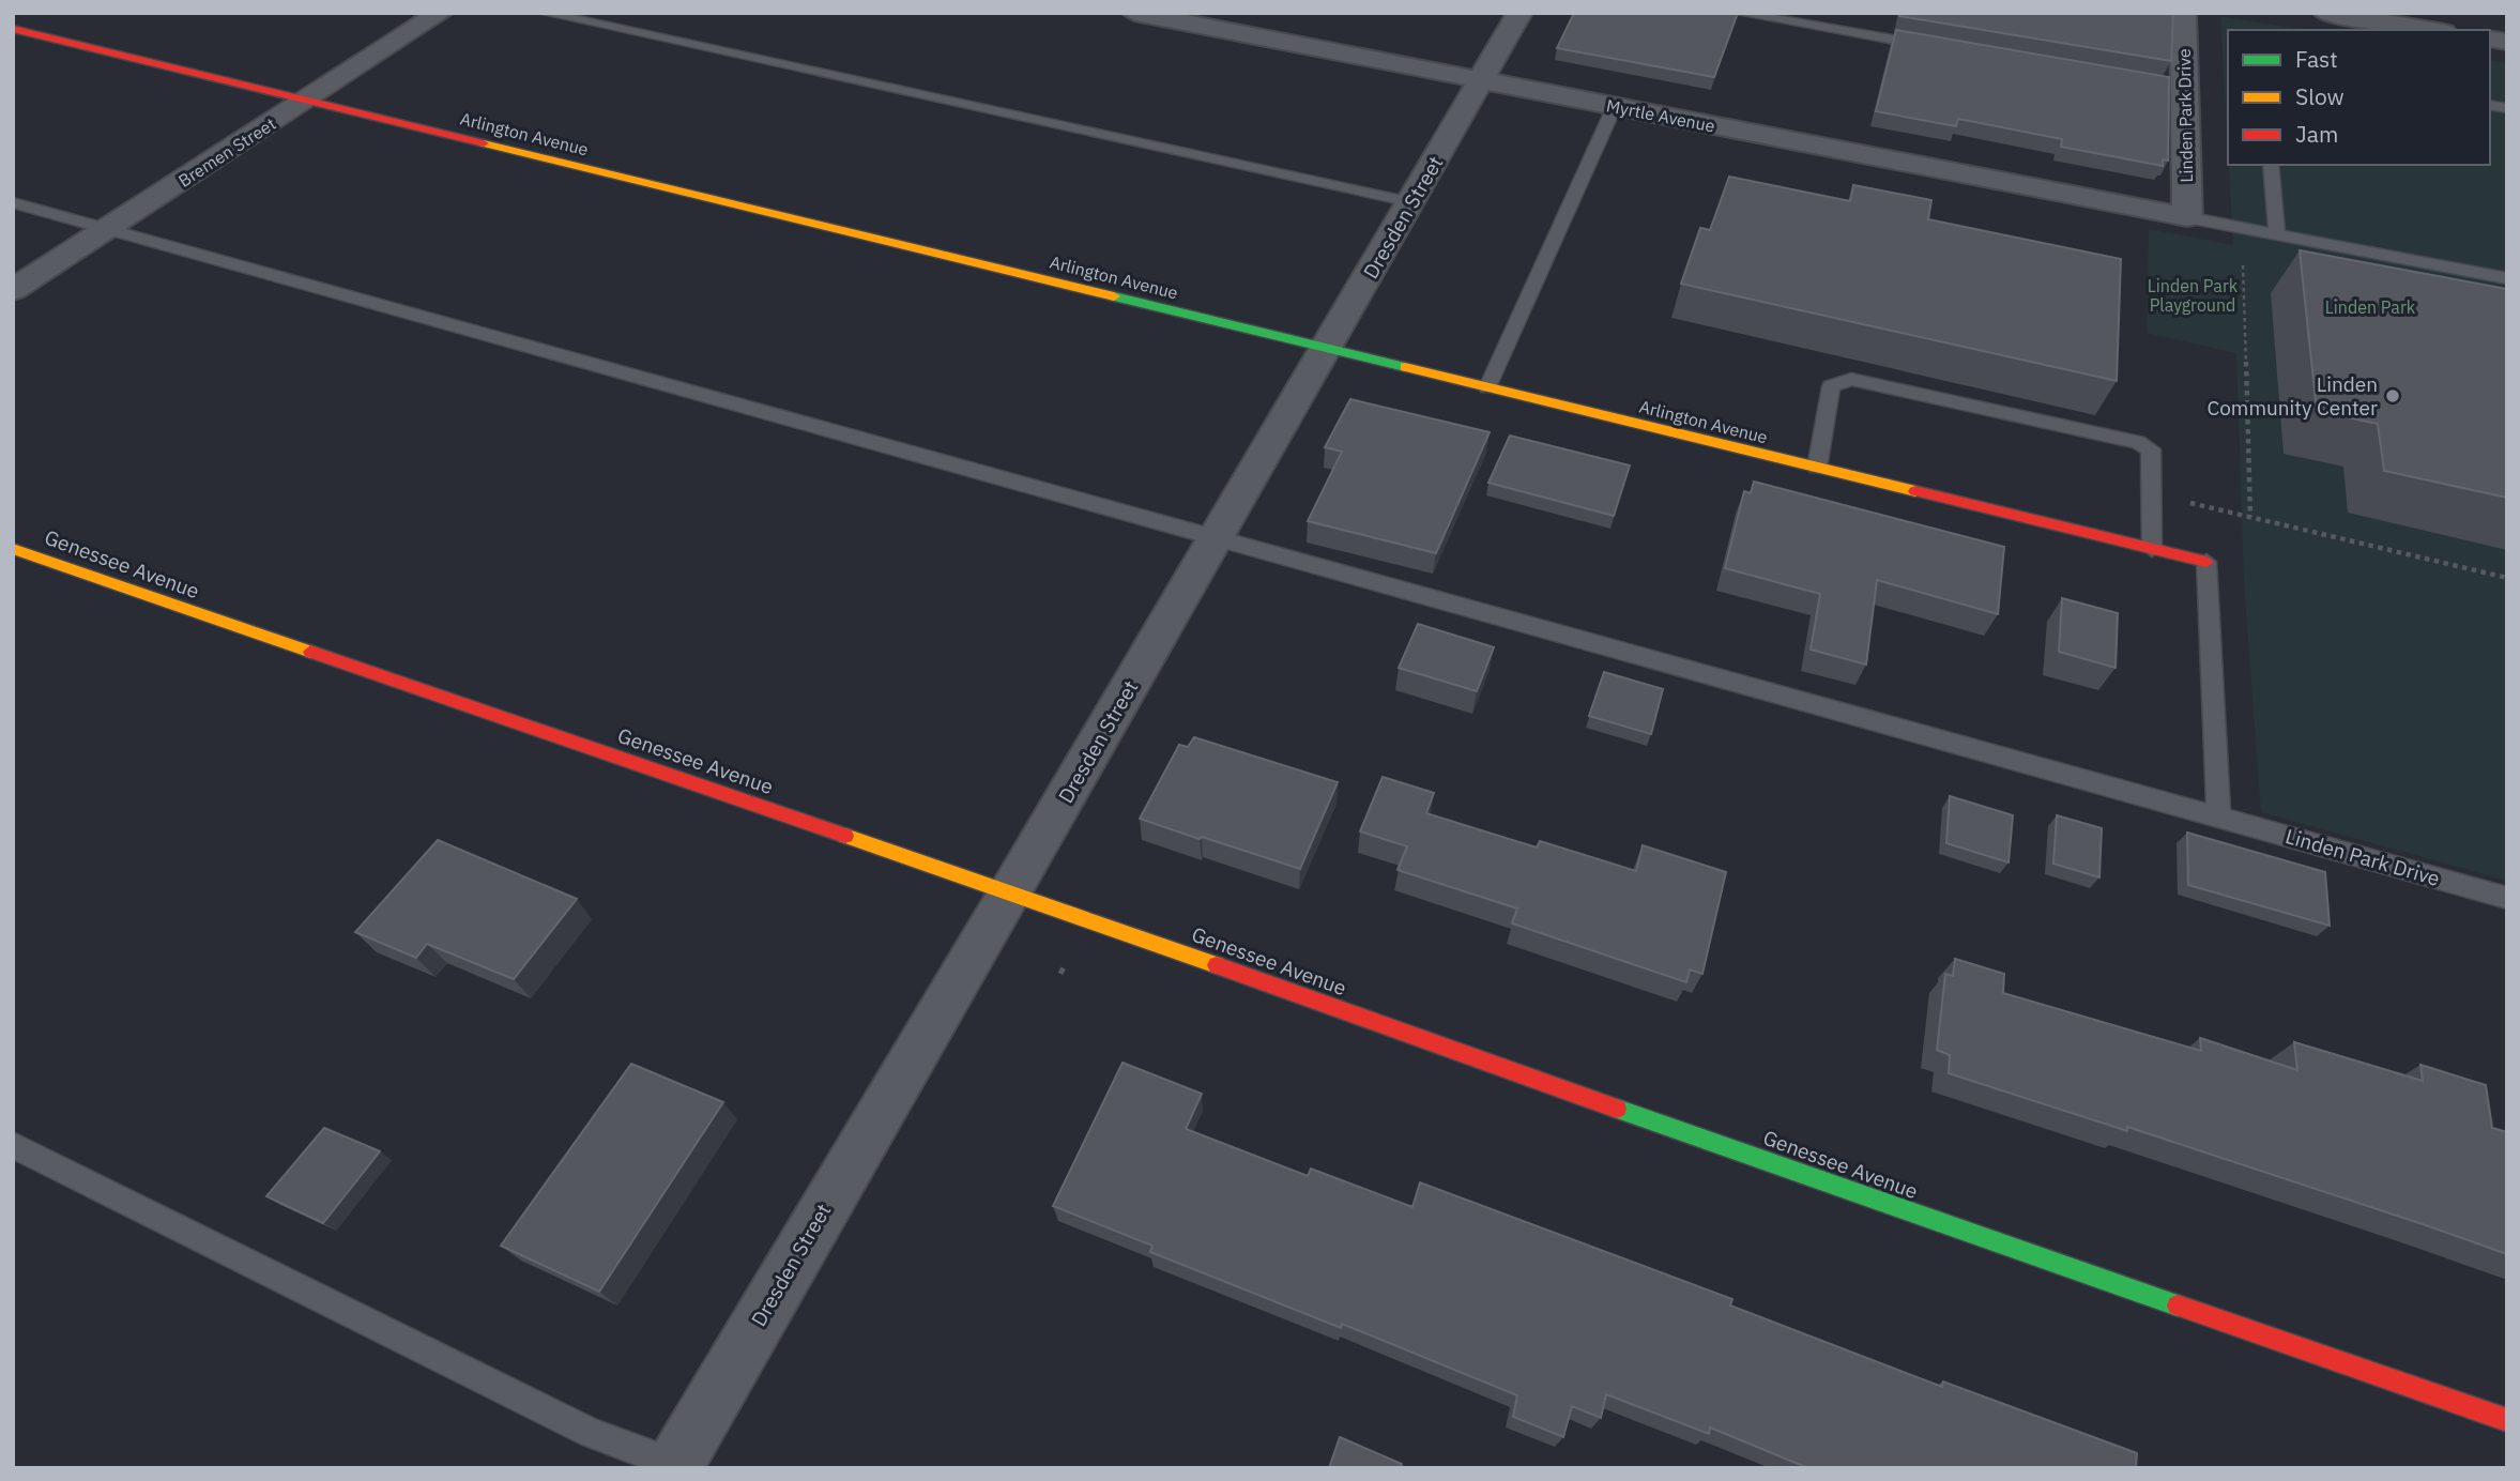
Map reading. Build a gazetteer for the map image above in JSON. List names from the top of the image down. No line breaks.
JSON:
{"streets":{"street":["Myrtle Avenue","Linden Park Drive","Arlington Avenue","Bremen Street","Dresden Street","Genessee Avenue"]},"crossings":[["Myrtle Avenue","Linden Park Drive"],["Myrtle Avenue","Dresden Street"],["Linden Park Drive","Bremen Street"],["Linden Park Drive","Dresden Street"],["Arlington Avenue","Bremen Street"],["Arlington Avenue","Dresden Street"],["Dresden Street","Genessee Avenue"]],"parks":["Linden Park Playground","Linden Park"],"places":["Linden Community Center"],"legend":["Fast","Slow","Jam"]}
